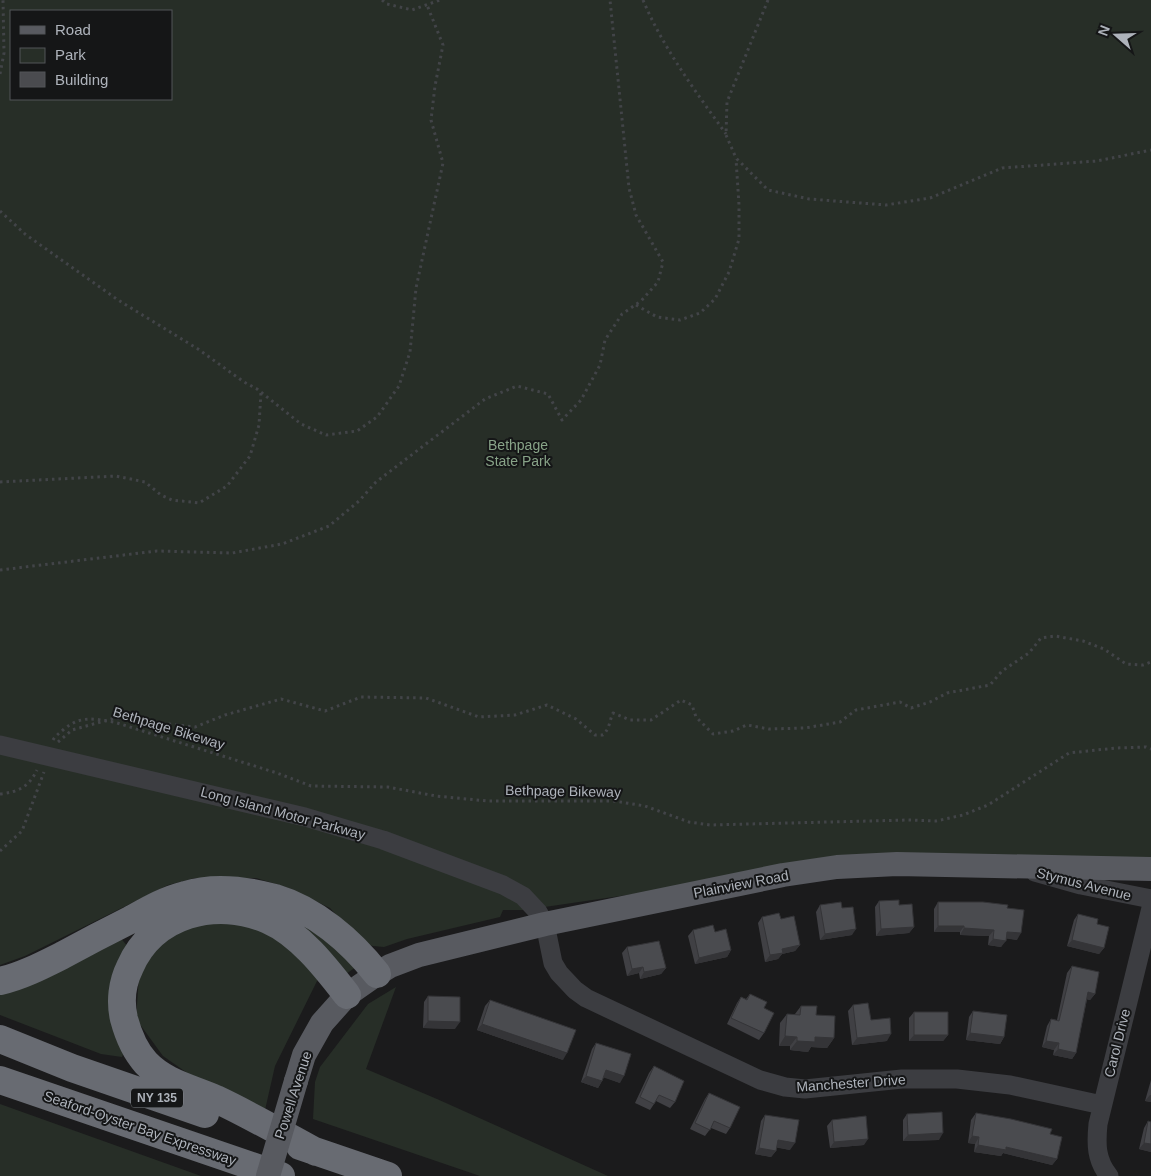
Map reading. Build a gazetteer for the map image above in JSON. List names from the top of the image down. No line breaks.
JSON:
{"streets":{"highway":["NY 135","Seaford-Oyster Bay Expressway"],"main road":["Plainview Road","Powell Avenue"],"street":["Long Island Motor Parkway","Stymus Avenue","Carol Drive","Manchester Drive"],"path":["Bethpage Bikeway"]},"crossings":[["Bethpage Bikeway","Long Island Motor Parkway"],["Long Island Motor Parkway","Plainview Road"],["Long Island Motor Parkway","Manchester Drive"],["Plainview Road","Stymus Avenue"],["Plainview Road","Manchester Drive"],["Plainview Road","Powell Avenue"],["Carol Drive","Manchester Drive"]],"parks":["Bethpage State Park"],"legend":["Road","Park","Building"],"north":"left"}
